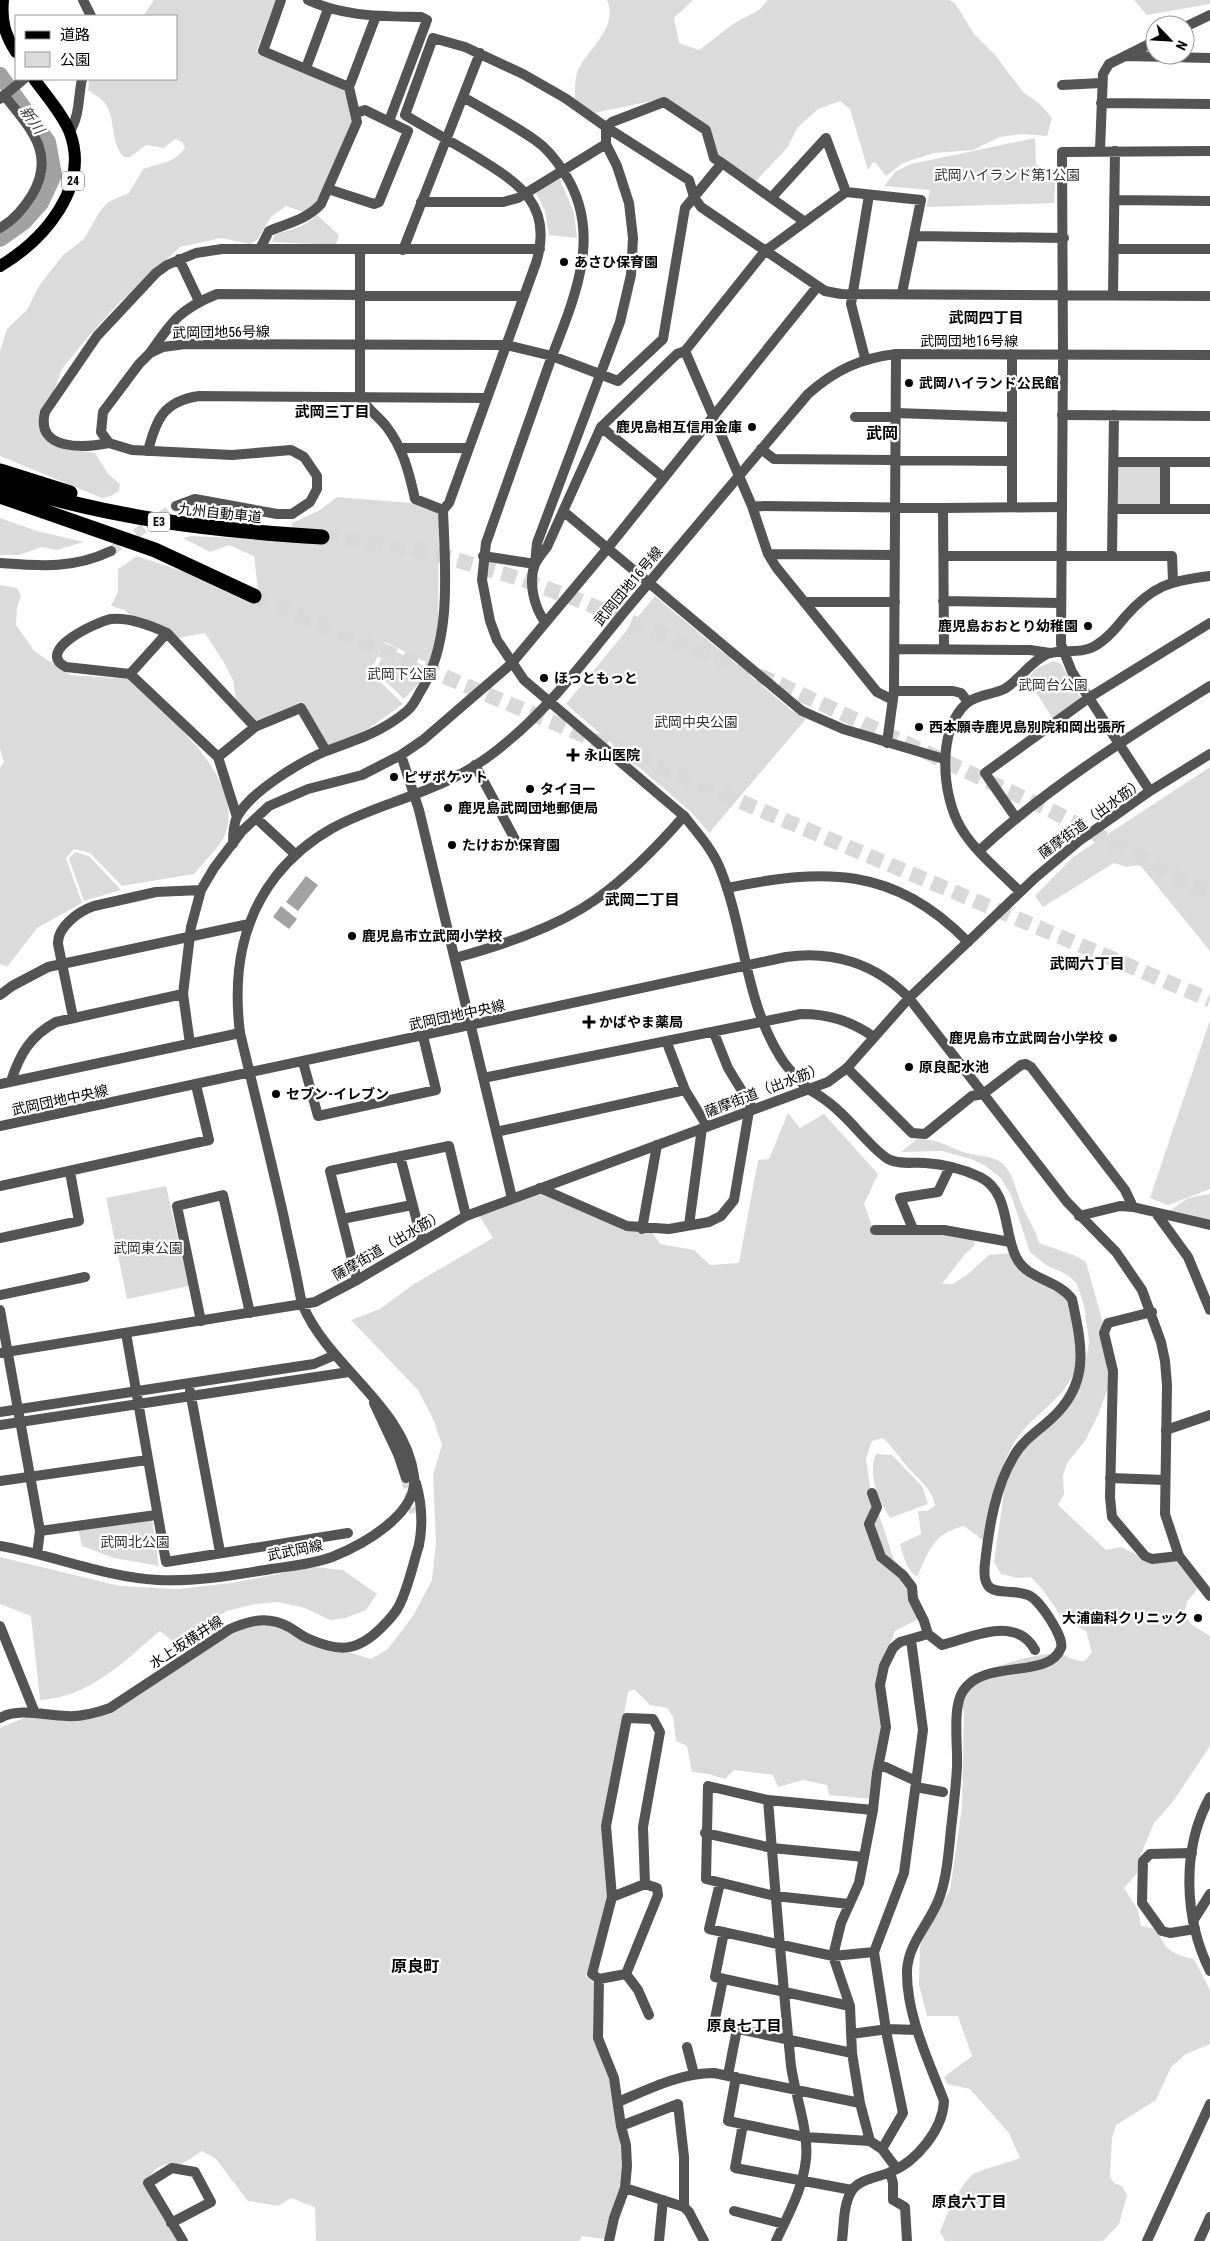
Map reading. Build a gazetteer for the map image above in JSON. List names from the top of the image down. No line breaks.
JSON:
{"streets":{"highway":["九州自動車道","E3"],"main road":["24"],"street":["武岡団地56号線","武岡団地16号線","薩摩街道（出水筋）","武岡団地中央線","武武岡線","水上坂横井線"]},"crossings":[["武岡団地16号線","薩摩街道（出水筋）"],["武岡団地16号線","武岡団地中央線"],["武岡団地16号線","武武岡線"],["薩摩街道（出水筋）","武岡団地中央線"],["薩摩街道（出水筋）","武武岡線"],["武武岡線","水上坂横井線"]],"districts":["武岡四丁目","武岡三丁目","武岡","武岡二丁目","武岡六丁目","原良町","原良七丁目","原良六丁目"],"water":["新川"],"parks":["武岡ハイランド第1公園","武岡下公園","武岡台公園","武岡中央公園","武岡東公園","武岡北公園"],"places":{"other":["あさひ保育園","武岡ハイランド公民館","鹿児島相互信用金庫","鹿児島おおとり幼稚園","ほっともっと","西本願寺鹿児島別院和岡出張所","ピザポケット","タイヨー","鹿児島武岡団地郵便局","たけおか保育園","鹿児島市立武岡小学校","鹿児島市立武岡台小学校","原良配水池","セブン-イレブン","大浦歯科クリニック"],"health":["永山医院","かばやま薬局"]},"legend":["道路","公園"],"north":"bottom right"}
